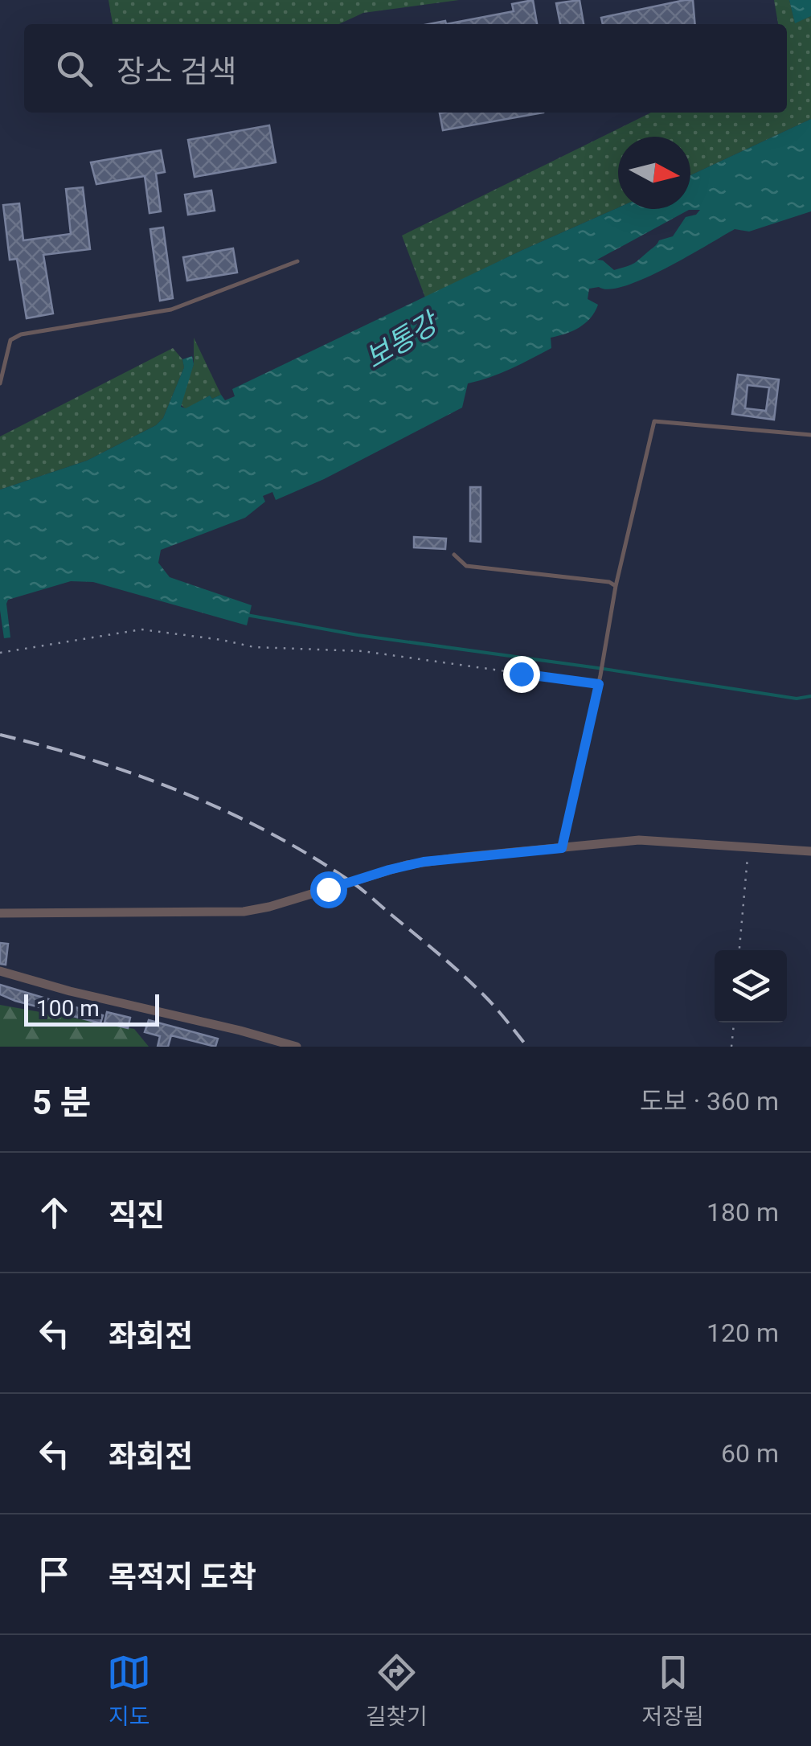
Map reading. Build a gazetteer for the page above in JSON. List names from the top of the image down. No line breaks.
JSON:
{"water":["보통강"],"scale_bar":"100 m","north":"right","page":{"search":"장소 검색","scale":"100 m","heading":["5 분","도보 · 360 m"],"list":[["직진","180 m"],["좌회전","120 m"],["좌회전","60 m"],"목적지 도착"],"nav":["지도","길찾기","저장됨"]}}
